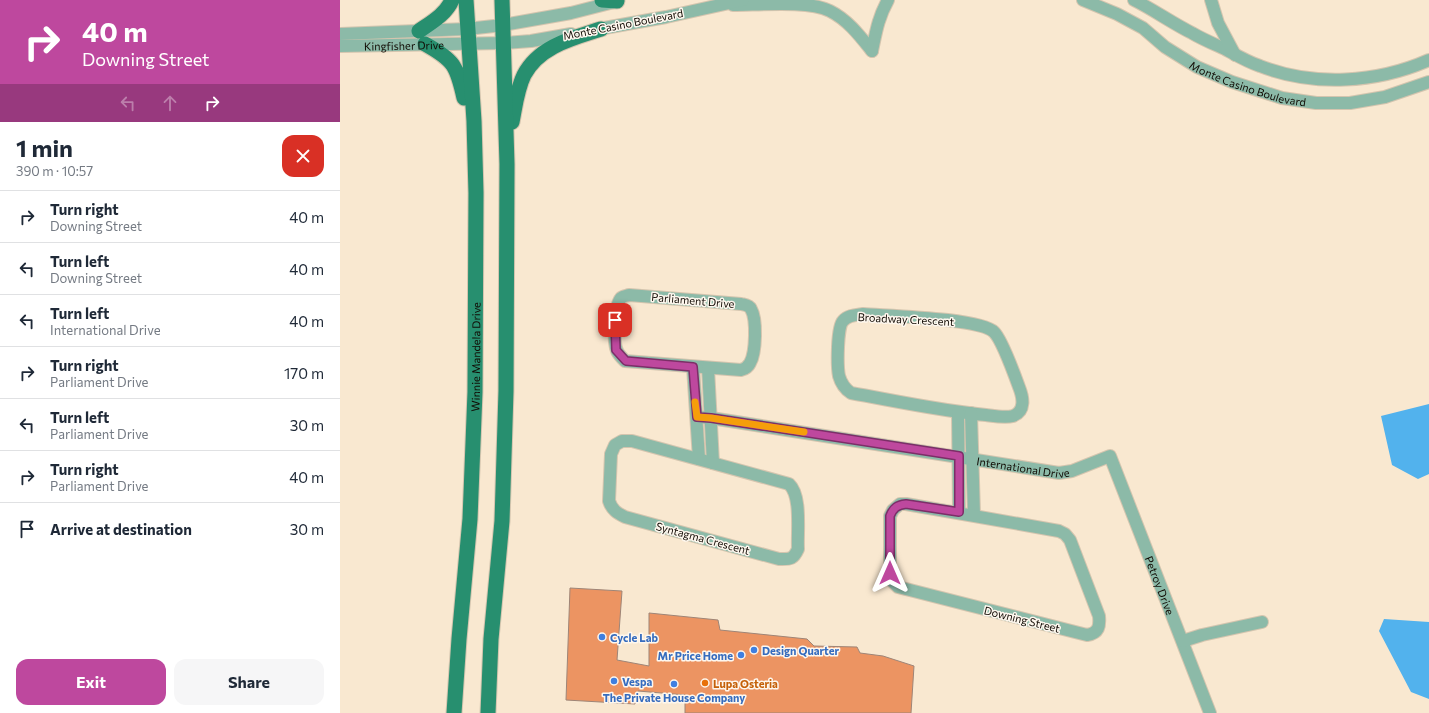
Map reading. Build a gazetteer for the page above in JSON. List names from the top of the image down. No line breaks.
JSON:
{"streets":{"main road":["Winnie Mandela Drive"],"street":["Monte Casino Boulevard","Kingfisher Drive","Parliament Drive","Broadway Crescent","International Drive","Syntagma Crescent","Petroy Drive","Downing Street"]},"crossings":[["Monte Casino Boulevard","Kingfisher Drive"],["Monte Casino Boulevard","Winnie Mandela Drive"],["Kingfisher Drive","Winnie Mandela Drive"],["International Drive","Petroy Drive"]],"places":["Cycle Lab","Design Quarter","Mr Price Home","Vespa","Lupa Osteria","The Private House Company"],"page":{"turn":["40 m","Downing Street"],"heading":["1 min","390 m · 10:57"],"list":[{"name":"Turn right","note":"Downing Street","value":"40 m"},{"name":"Turn left","note":"Downing Street","value":"40 m"},{"name":"Turn left","note":"International Drive","value":"40 m"},{"name":"Turn right","note":"Parliament Drive","value":"170 m"},{"name":"Turn left","note":"Parliament Drive","value":"30 m"},{"name":"Turn right","note":"Parliament Drive","value":"40 m"},{"name":"Arrive at destination","value":"30 m"}],"buttons":["Exit","Share"]}}
